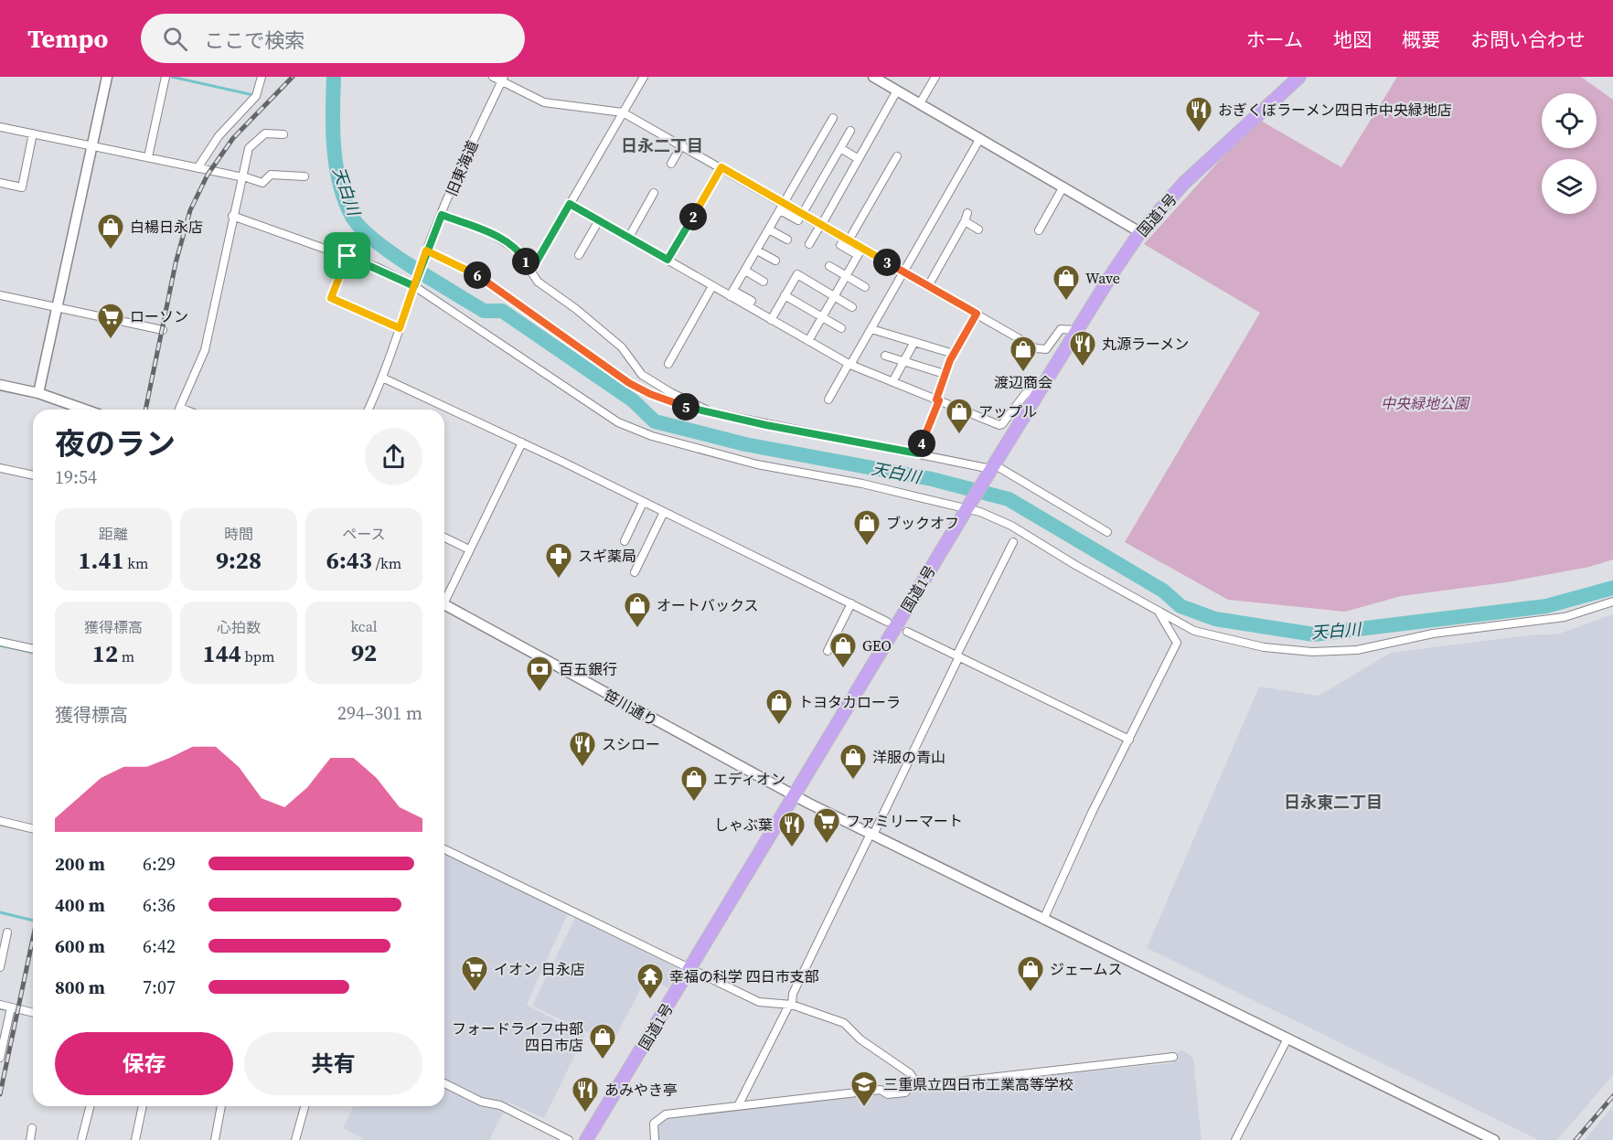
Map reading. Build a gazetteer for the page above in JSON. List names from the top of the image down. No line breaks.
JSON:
{"streets":{"highway":["国道1号"],"street":["旧東海道","笹川通り"]},"crossings":[["国道1号","笹川通り"]],"districts":["日永二丁目","日永東二丁目"],"water":["天白川"],"parks":["中央緑地公園"],"places":{"restaurant":["おぎくぼラーメン四日市中央緑地店","丸源ラーメン","スシロー","しゃぶ葉","あみやき亭"],"shop":["白楊日永店","Wave","渡辺商会","アップル","ブックオフ","オートバックス","GEO","トヨタカローラ","洋服の青山","エディオン","ジェームス","フォードライフ中部 四日市店"],"supermarket":["ローソン","ファミリーマート","イオン 日永店"],"pharmacy":["スギ薬局"],"bank":["百五銀行"],"temple":["幸福の科学 四日市支部"],"school or university":["三重県立四日市工業高等学校"]},"page":{"header":"Tempo","search":"ここで検索","nav":["ホーム","地図","概要","お問い合わせ"],"pins":["2","1","3","6","5","4"],"heading":["夜のラン","19:54"],"stats":[["距離","1.41 km"],["時間","9:28"],["ペース","6:43 /km"],["獲得標高","12 m"],["心拍数","144 bpm"],["kcal","92"]],"chart":["獲得標高","294–301 m"],"list":[{"name":"200 m","note":"6:29"},{"name":"400 m","note":"6:36"},{"name":"600 m","note":"6:42"},{"name":"800 m","note":"7:07"}],"buttons":["保存","共有"]}}
